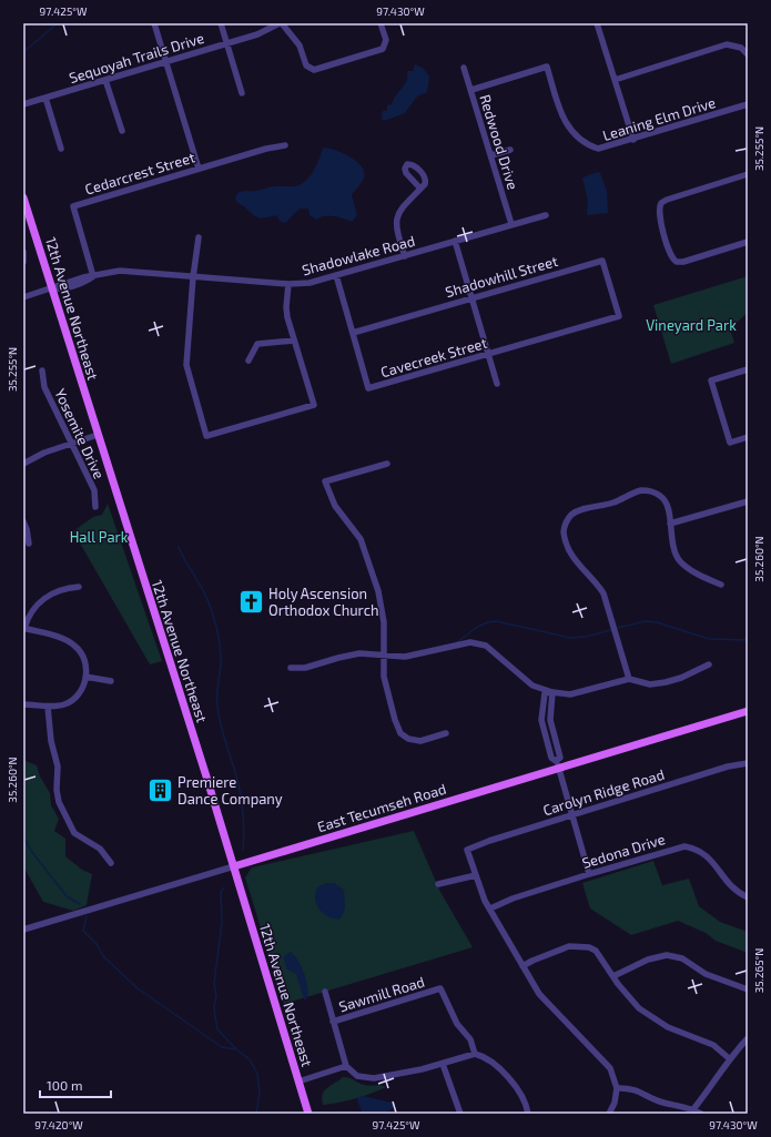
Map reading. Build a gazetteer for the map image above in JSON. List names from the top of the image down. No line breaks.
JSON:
{"streets":{"main road":["12th Avenue Northeast","East Tecumseh Road"],"street":["Sequoyah Trails Drive","Leaning Elm Drive","Redwood Drive","Cedarcrest Street","Shadowlake Road","Shadowhill Street","Cavecreek Street","Yosemite Drive","Carolyn Ridge Road","Sedona Drive","Sawmill Road"]},"crossings":[["Leaning Elm Drive","Redwood Drive"],["Redwood Drive","Shadowlake Road"],["Cedarcrest Street","Shadowlake Road"],["Shadowlake Road","12th Avenue Northeast"],["Shadowlake Road","Cavecreek Street"],["Shadowhill Street","Cavecreek Street"],["12th Avenue Northeast","East Tecumseh Road"]],"parks":["Vineyard Park","Hall Park"],"places":{"church":["Holy Ascension Orthodox Church"],"building":["Premiere Dance Company"]},"scale_bar":"100 m","coordinates":["97.425°W","97.430°W","35.255°N","35.260°N","35.265°N","97.420°W"]}
